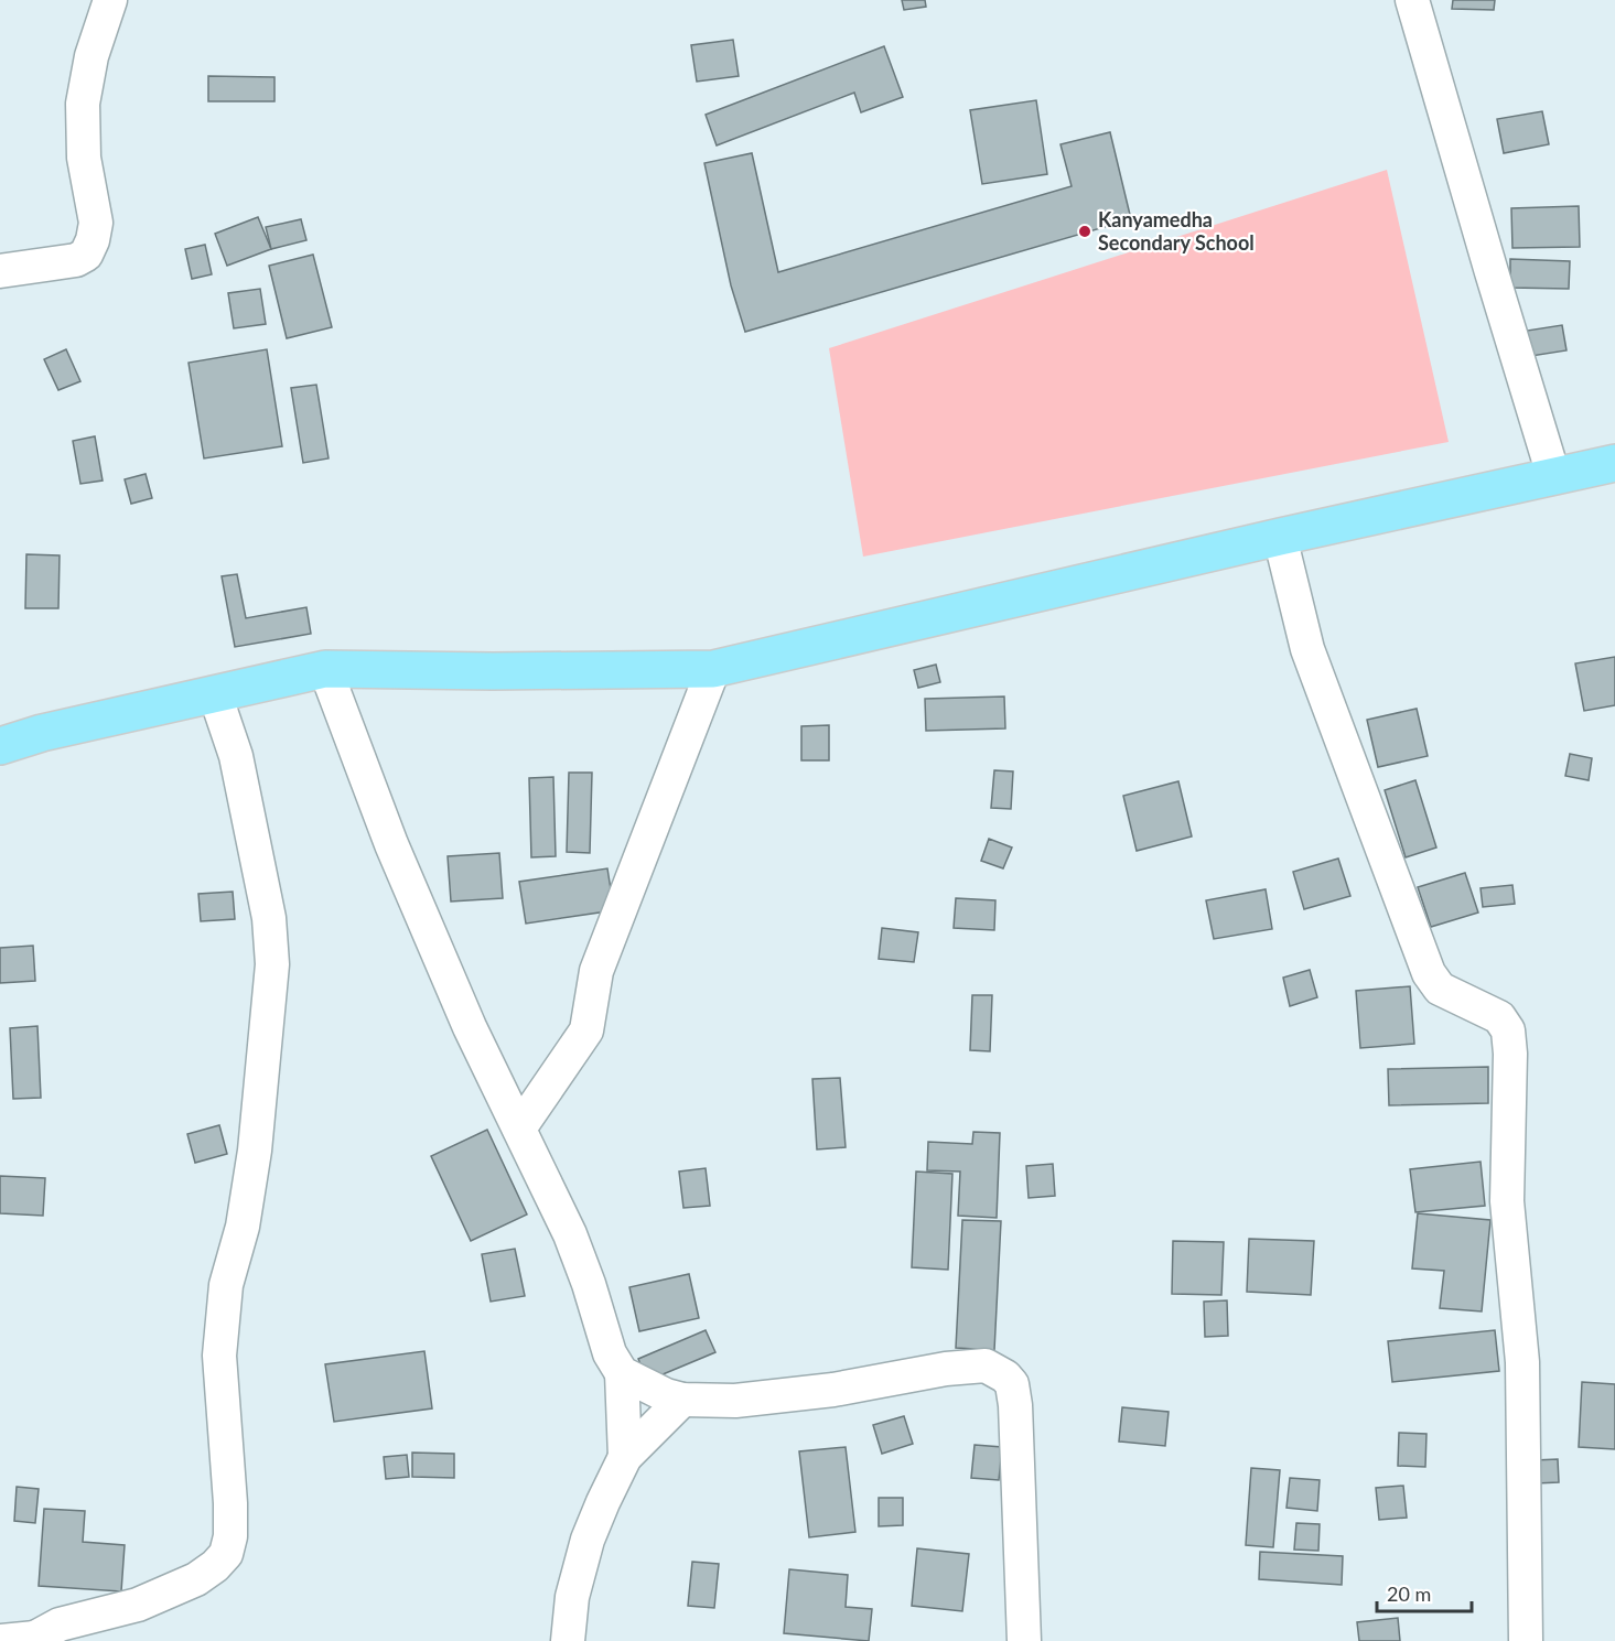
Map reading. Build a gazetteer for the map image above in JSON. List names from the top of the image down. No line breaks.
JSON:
{"places":["Kanyamedha Secondary School"],"scale_bar":"20 m"}
